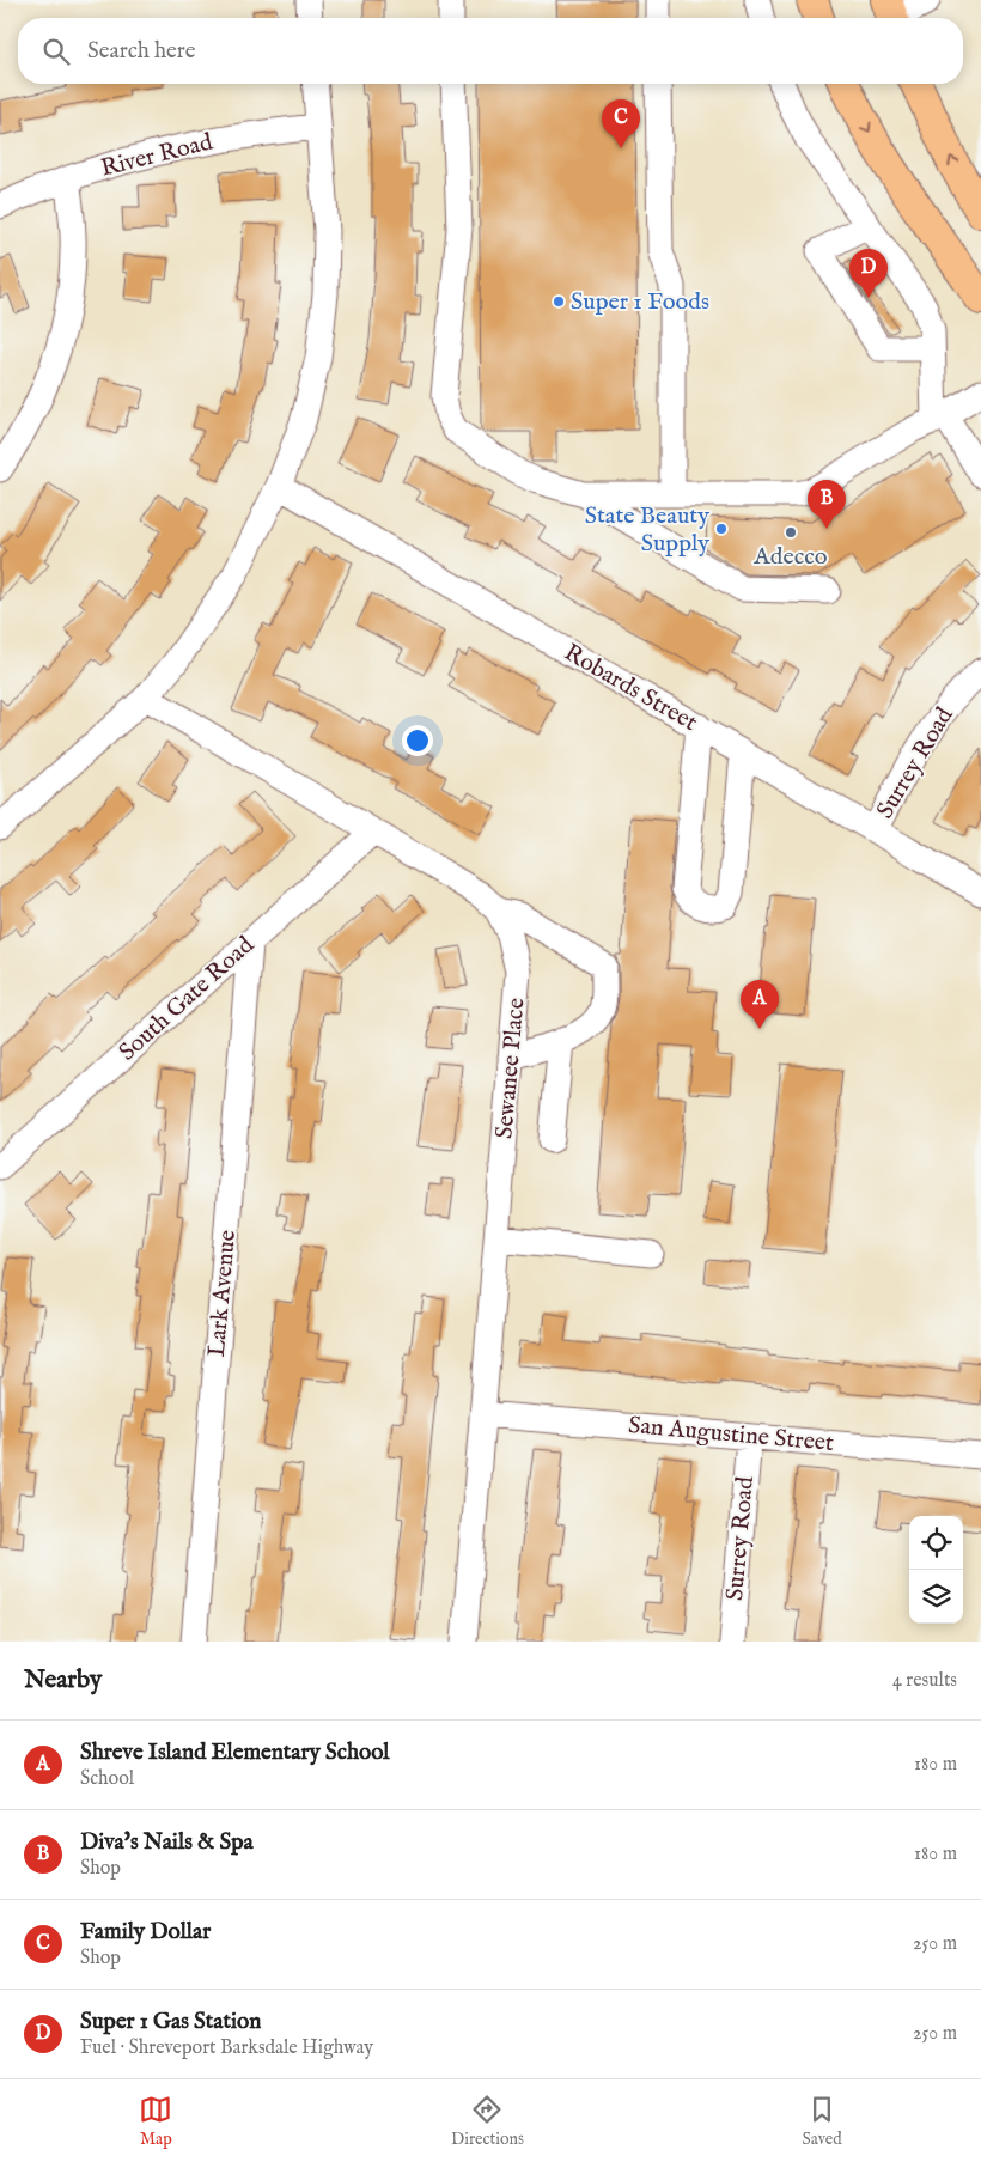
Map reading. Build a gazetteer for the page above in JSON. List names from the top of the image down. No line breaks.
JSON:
{"streets":{"street":["River Road","Robards Street","Surrey Road","South Gate Road","Sewanee Place","Lark Avenue","San Augustine Street"]},"crossings":[["Robards Street","Surrey Road"],["Surrey Road","San Augustine Street"],["South Gate Road","Sewanee Place"],["South Gate Road","Lark Avenue"],["Sewanee Place","San Augustine Street"]],"places":["Super 1 Foods","State Beauty Supply","Adecco"],"page":{"search":"Search here","pins":["C","D","B","A"],"heading":["Nearby","4 results"],"list":[{"mark":"A","name":"Shreve Island Elementary School","note":"School","value":"180 m"},{"mark":"B","name":"Diva's Nails & Spa","note":"Shop","value":"180 m"},{"mark":"C","name":"Family Dollar","note":"Shop","value":"250 m"},{"mark":"D","name":"Super 1 Gas Station","note":"Fuel · Shreveport Barksdale Highway","value":"250 m"}],"nav":["Map","Directions","Saved"]}}
